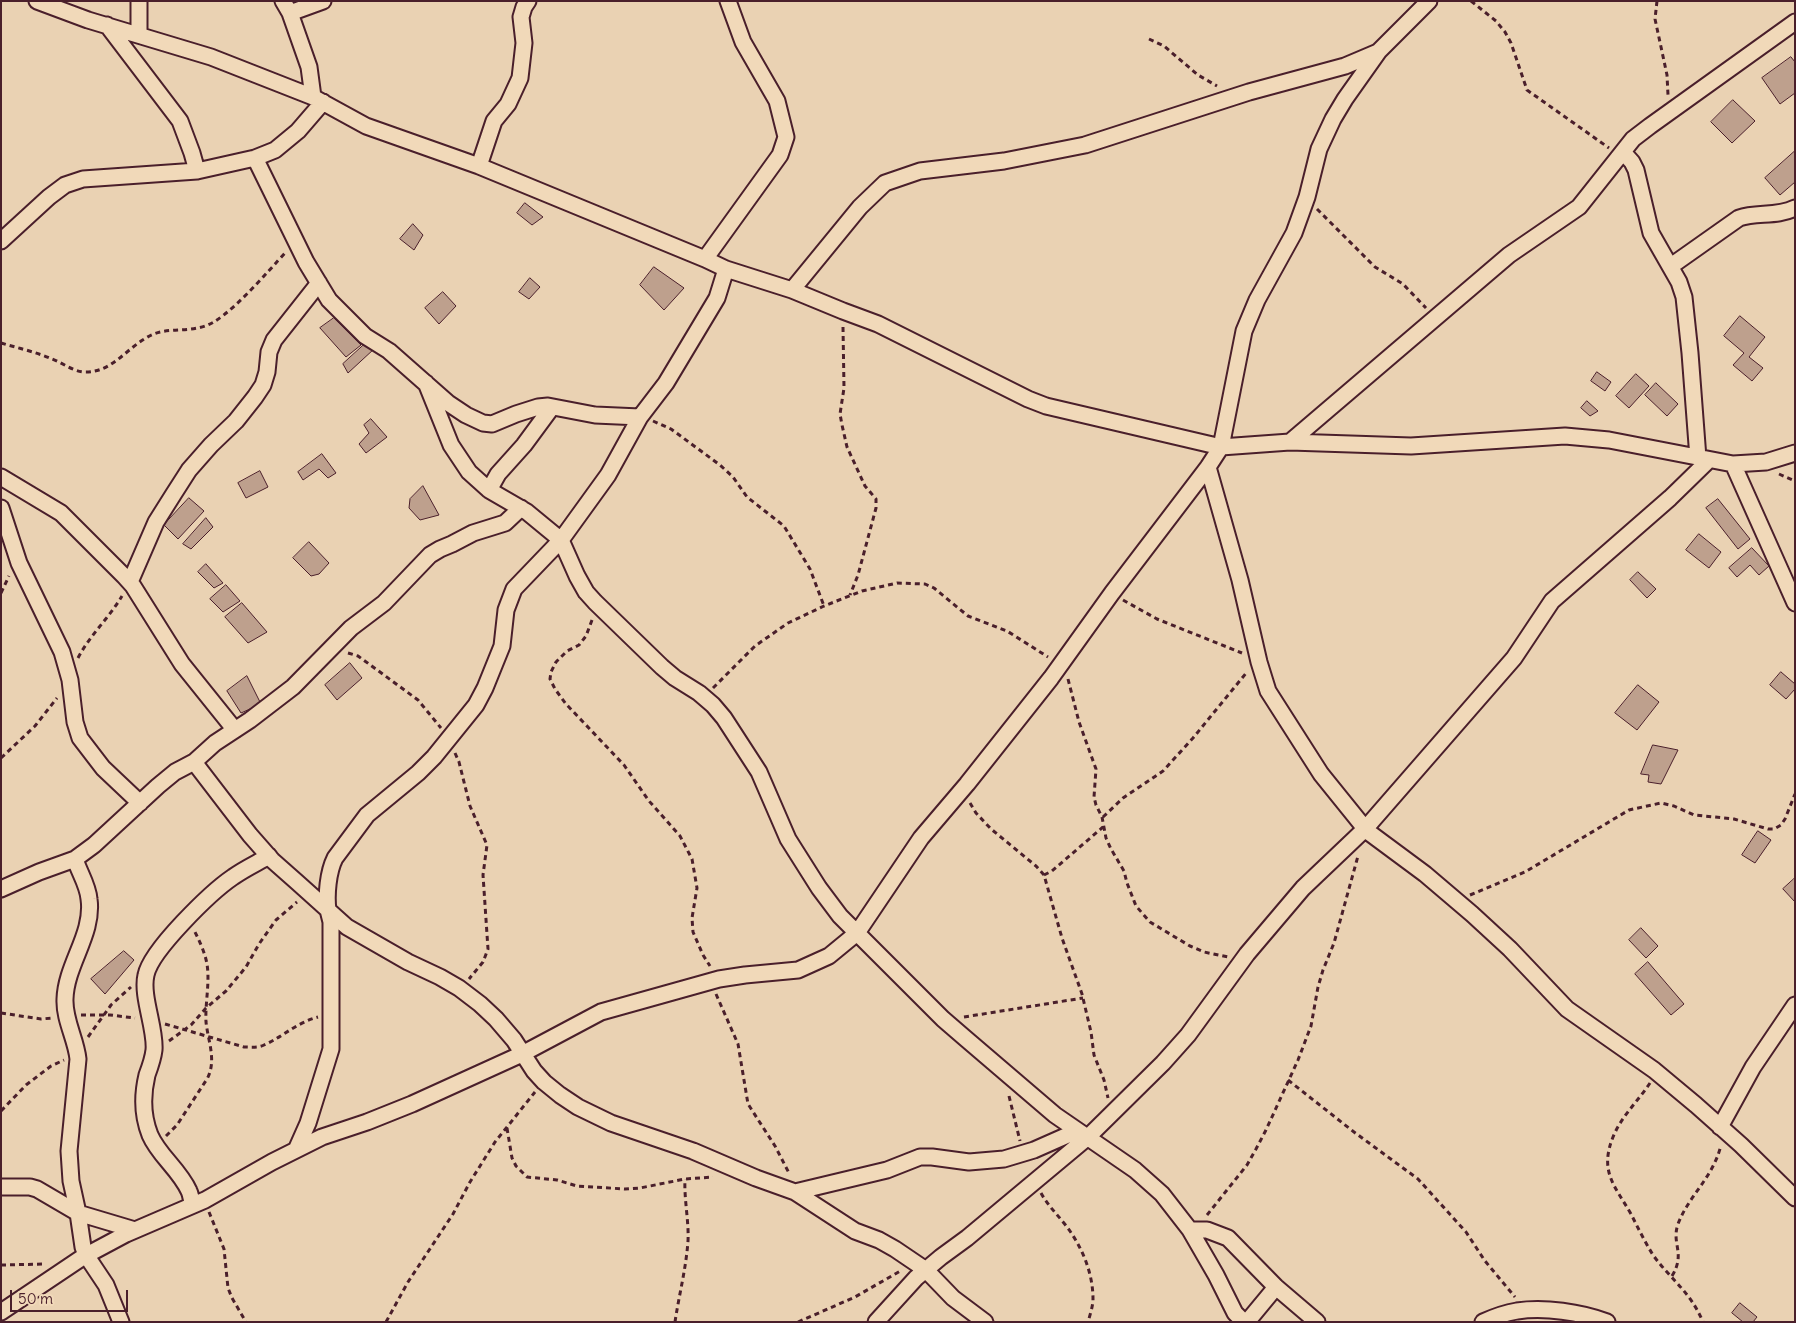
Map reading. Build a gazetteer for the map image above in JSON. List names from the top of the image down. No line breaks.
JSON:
{"scale_bar":"50 m"}
